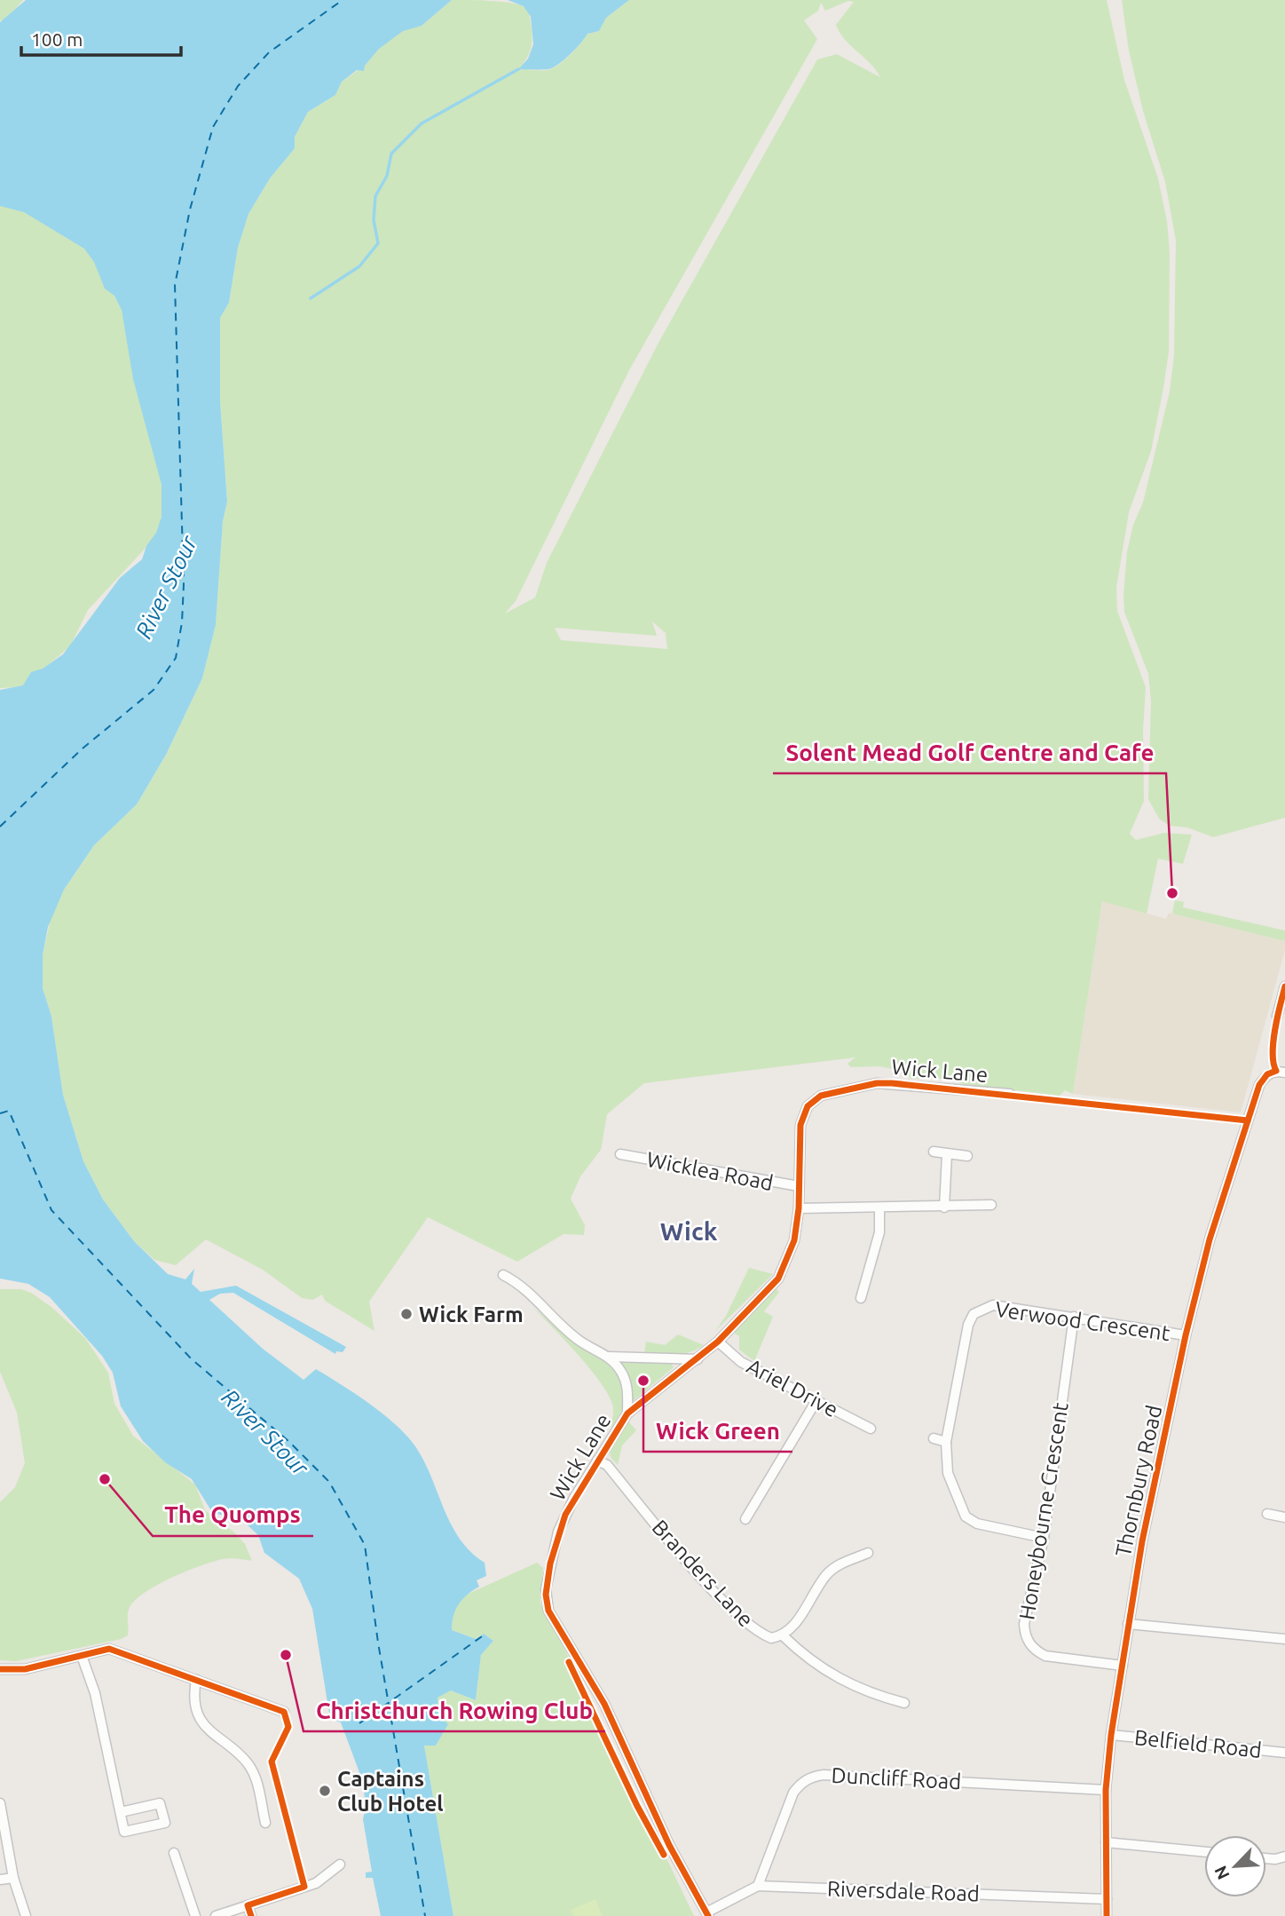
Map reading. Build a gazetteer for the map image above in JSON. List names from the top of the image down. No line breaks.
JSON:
{"streets":{"street":["Wick Lane","Wicklea Road","Verwood Crescent","Ariel Drive","Thornbury Road","Honeybourne Crescent","Branders Lane","Belfield Road","Duncliff Road","Riversdale Road"]},"crossings":[["Wick Lane","Wicklea Road"],["Wick Lane","Ariel Drive"],["Wick Lane","Branders Lane"],["Wick Lane","Riversdale Road"],["Verwood Crescent","Thornbury Road"],["Verwood Crescent","Honeybourne Crescent"],["Thornbury Road","Honeybourne Crescent"],["Thornbury Road","Belfield Road"],["Thornbury Road","Duncliff Road"],["Thornbury Road","Riversdale Road"],["Duncliff Road","Riversdale Road"]],"districts":["Wick"],"water":["River Stour"],"places":["Solent Mead Golf Centre and Cafe","Wick Farm","Wick Green","The Quomps","Christchurch Rowing Club","Captains Club Hotel"],"scale_bar":"100 m","north":"bottom left"}
